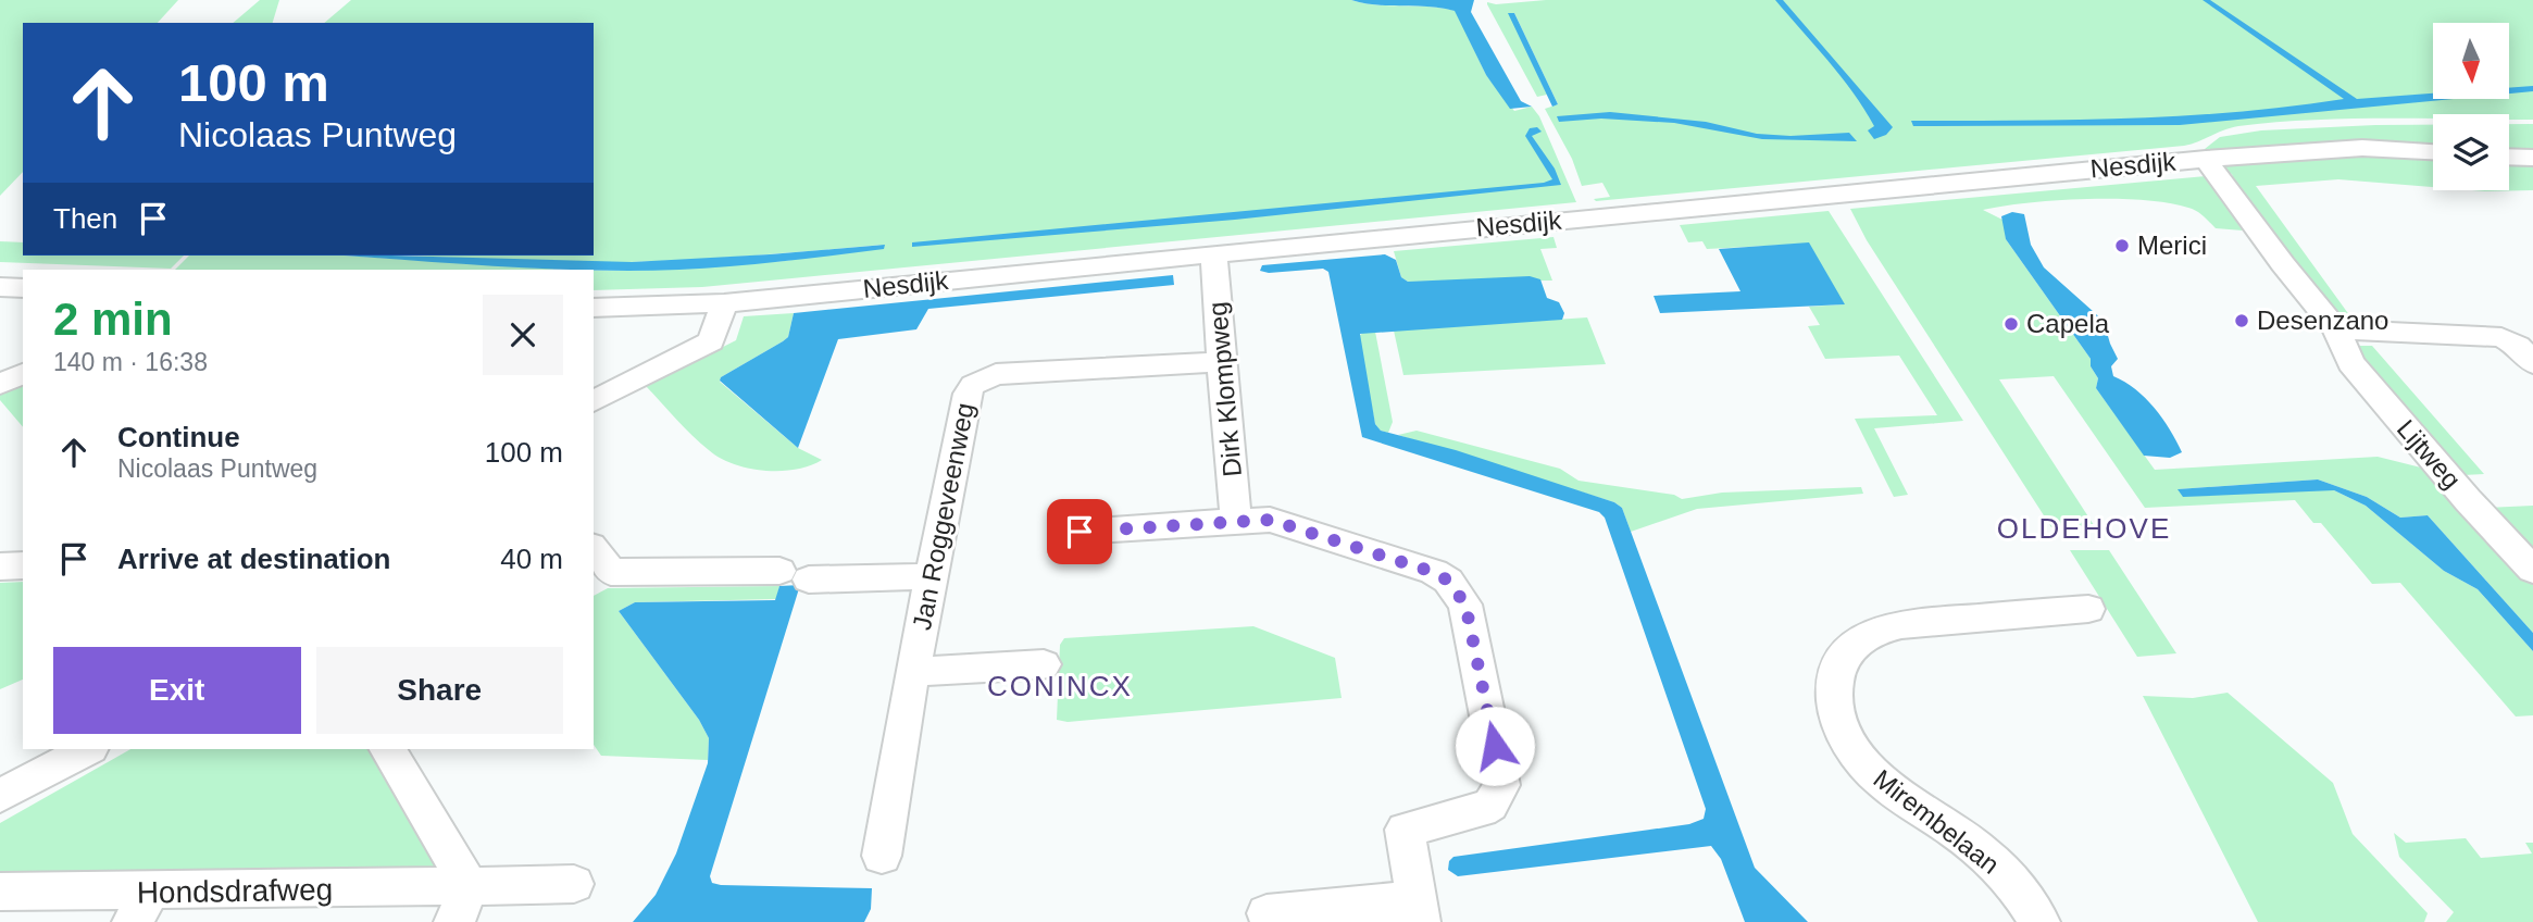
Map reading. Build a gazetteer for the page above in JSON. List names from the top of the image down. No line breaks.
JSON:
{"streets":{"street":["Nesdijk","Dirk Klompweg","Lijtweg","Jan Roggeveenweg","Mirembelaan","Hondsdrafweg"]},"crossings":[["Nesdijk","Dirk Klompweg"],["Nesdijk","Lijtweg"],["Dirk Klompweg","Jan Roggeveenweg"]],"districts":["OLDEHOVE","CONINCX"],"places":["Merici","Desenzano","Capela"],"north":"bottom","page":{"turn":["100 m","Nicolaas Puntweg"],"then":"Then","heading":["2 min","140 m · 16:38"],"list":[{"name":"Continue","note":"Nicolaas Puntweg","value":"100 m"},{"name":"Arrive at destination","value":"40 m"}],"buttons":["Exit","Share"]}}
